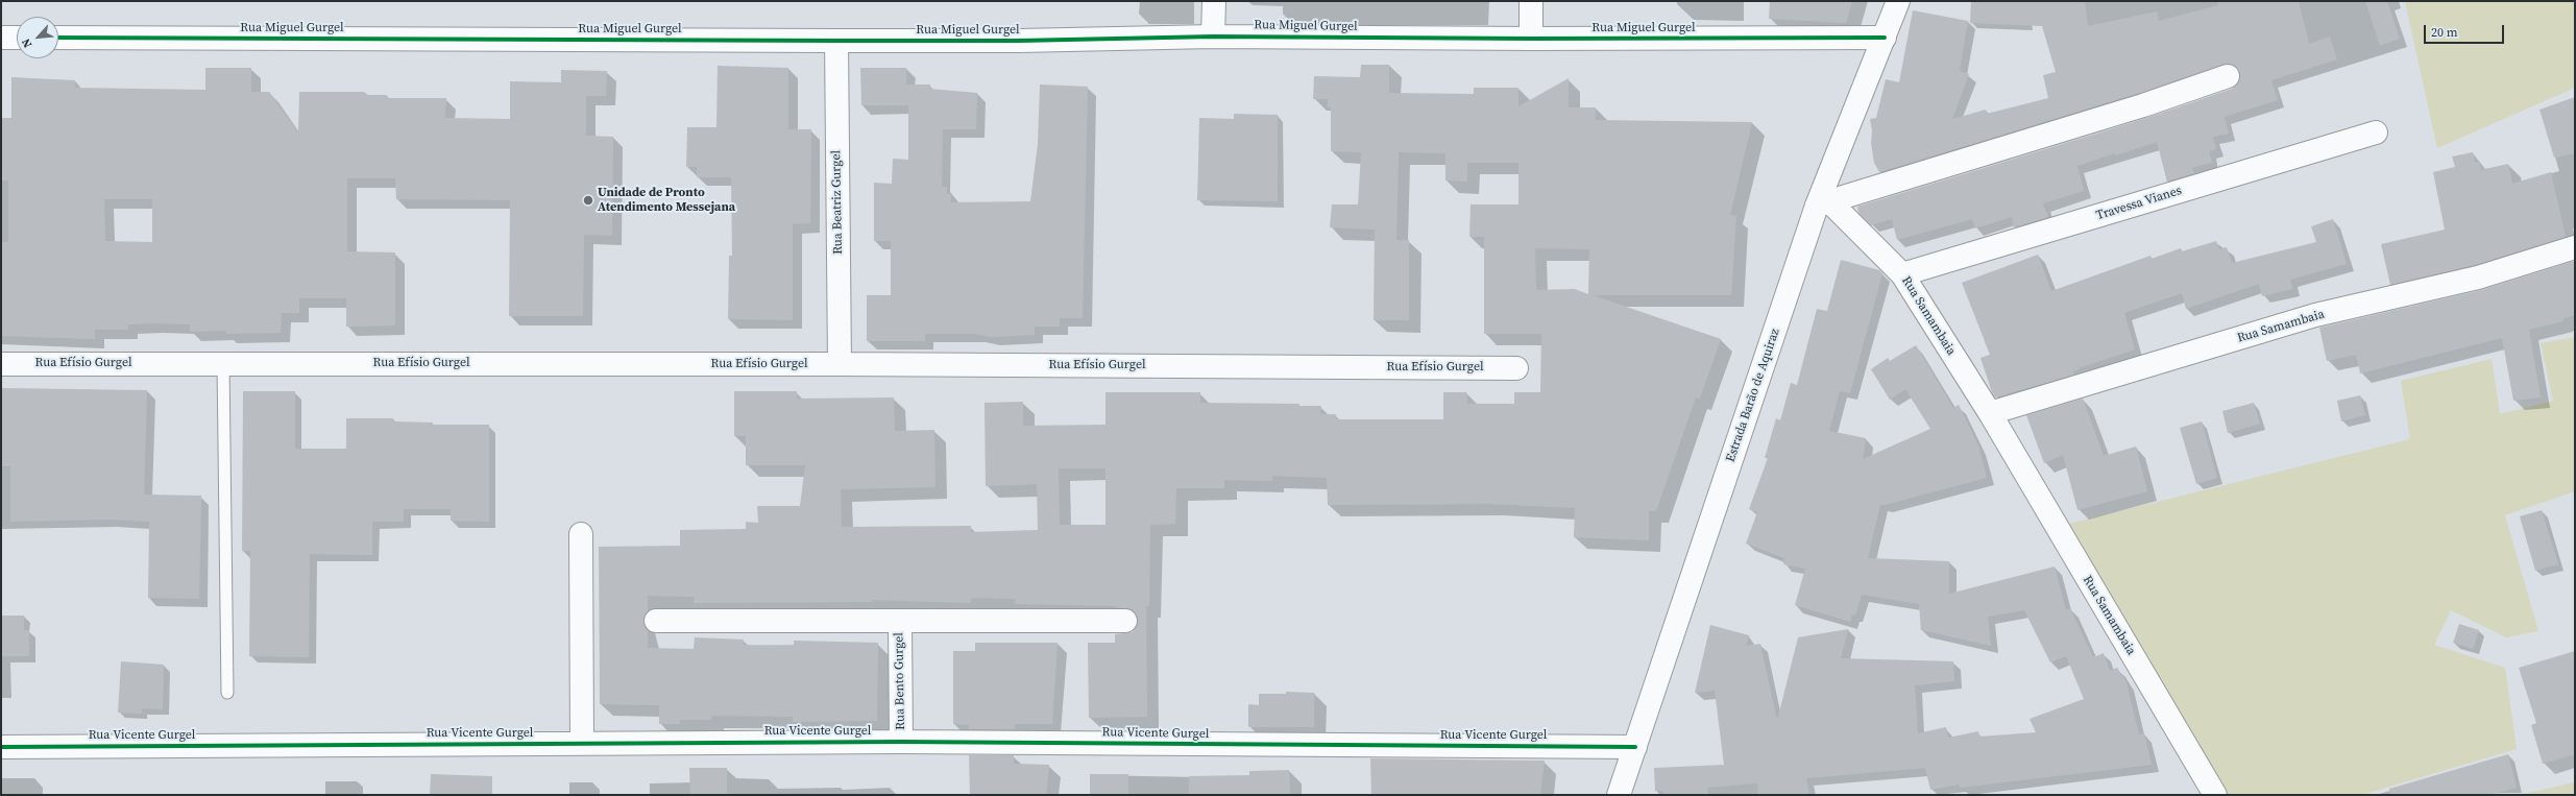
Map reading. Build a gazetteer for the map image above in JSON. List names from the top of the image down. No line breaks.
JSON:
{"streets":{"street":["Rua Miguel Gurgel","Rua Beatriz Gurgel","Travessa Vianes","Rua Samambaia","Rua Efísio Gurgel","Estrada Barão de Aquiraz","Rua Bento Gurgel","Rua Vicente Gurgel"]},"crossings":[["Rua Miguel Gurgel","Rua Beatriz Gurgel"],["Rua Miguel Gurgel","Estrada Barão de Aquiraz"],["Rua Beatriz Gurgel","Rua Efísio Gurgel"],["Travessa Vianes","Rua Samambaia"],["Rua Samambaia","Estrada Barão de Aquiraz"],["Estrada Barão de Aquiraz","Rua Vicente Gurgel"],["Rua Bento Gurgel","Rua Vicente Gurgel"]],"places":["Unidade de Pronto Atendimento Messejana"],"scale_bar":"20 m","north":"bottom left"}
